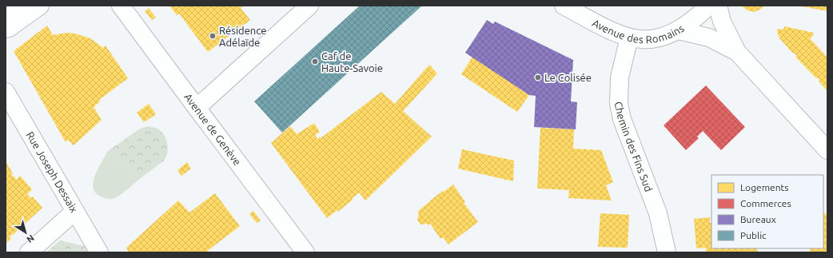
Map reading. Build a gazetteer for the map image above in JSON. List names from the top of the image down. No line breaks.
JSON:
{"streets":{"street":["Avenue des Romains","Avenue de Genève","Chemin des Fins Sud","Rue Joseph Dessaix"]},"crossings":[["Avenue des Romains","Chemin des Fins Sud"]],"places":["Résidence Adélaïde","Caf de Haute-Savoie","Le Colisée"],"legend":["Logements","Commerces","Bureaux","Public"],"north":"bottom right"}
